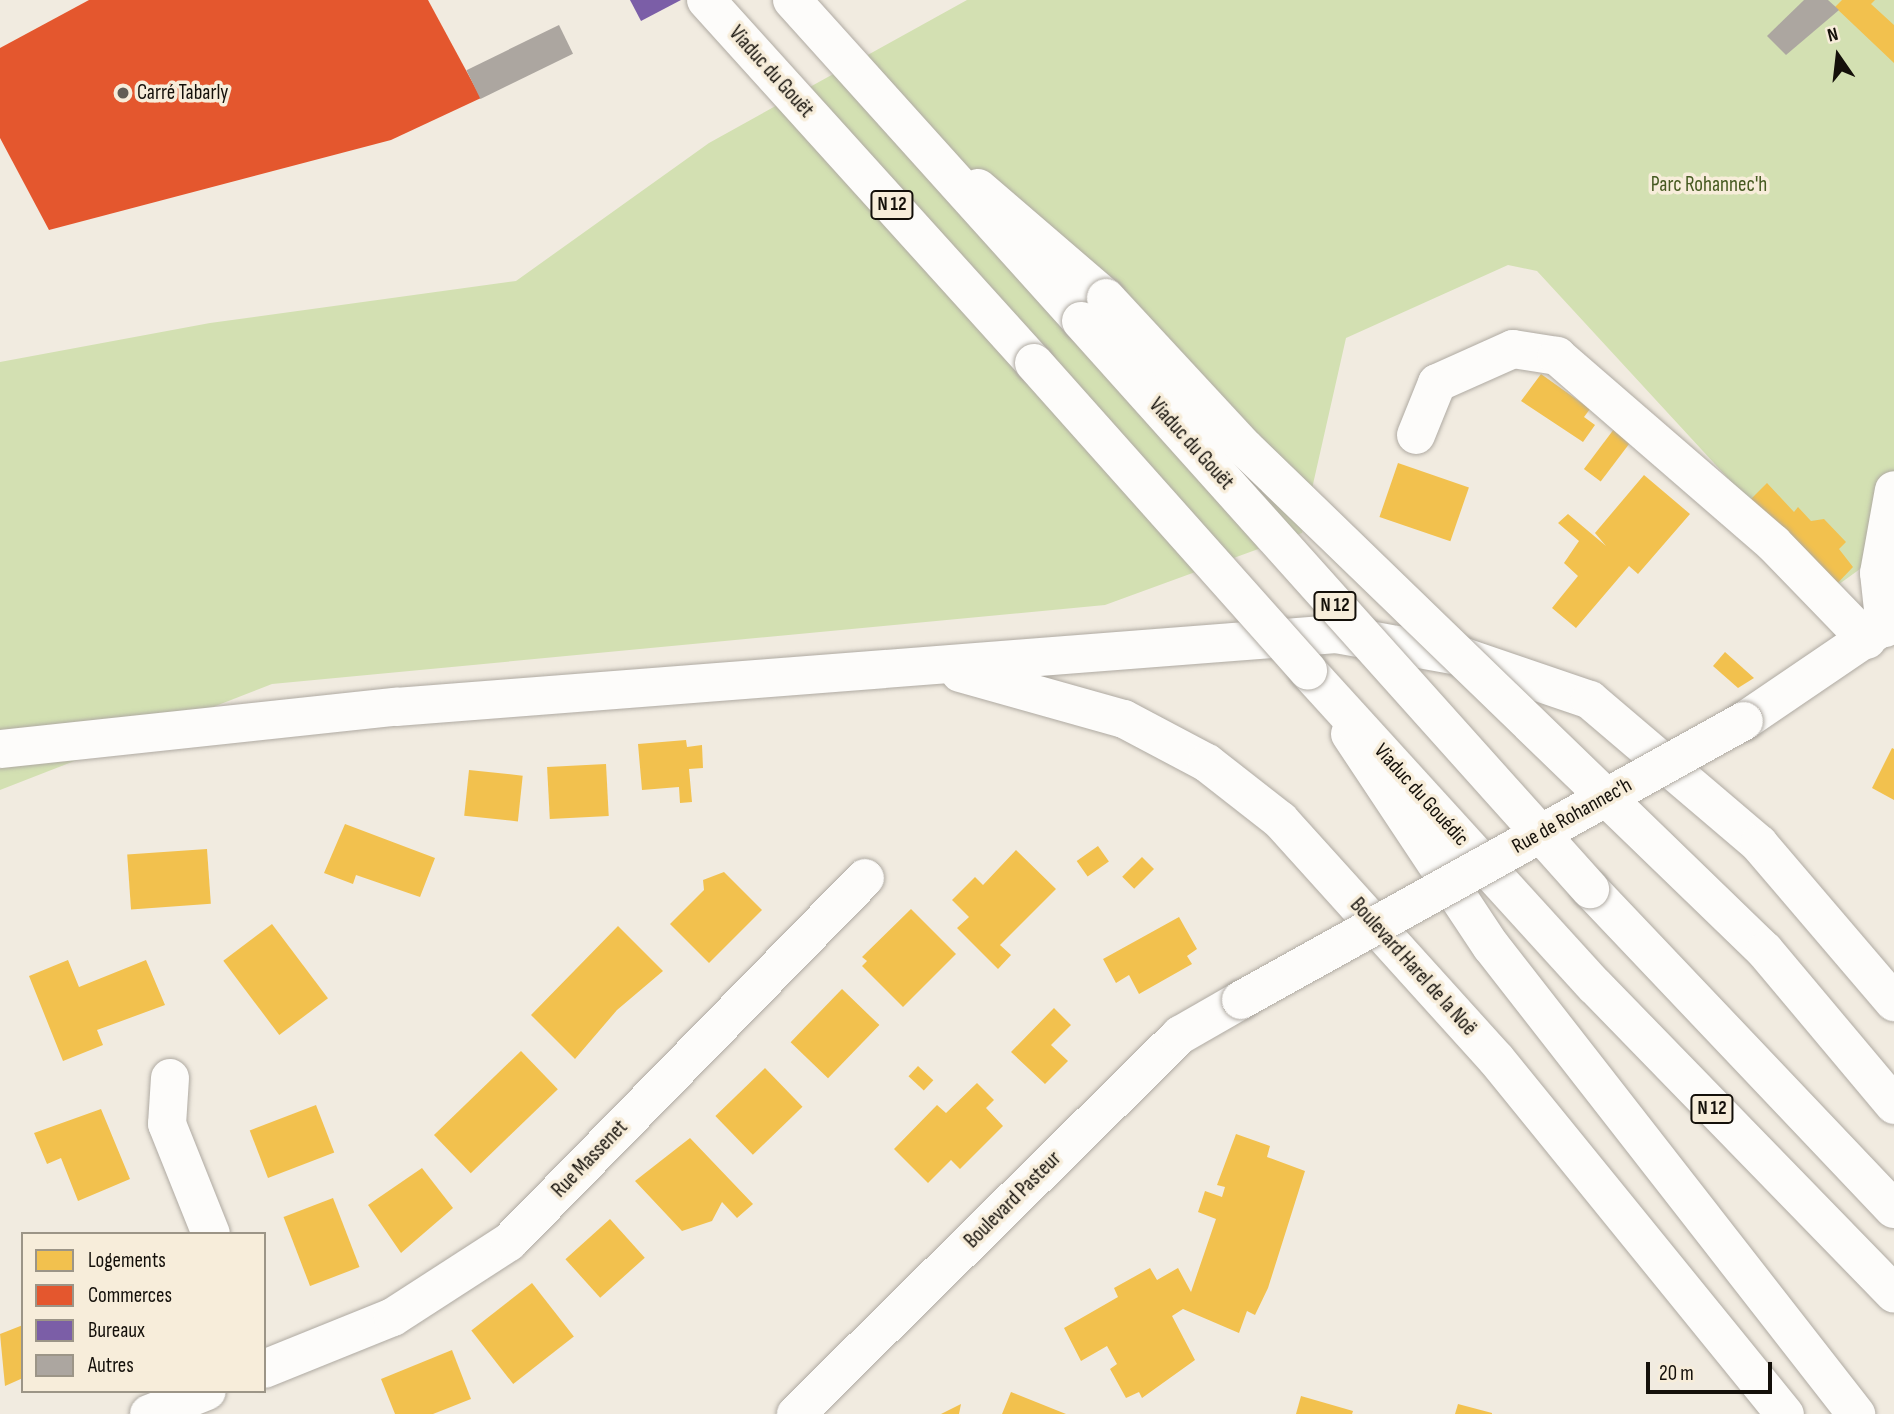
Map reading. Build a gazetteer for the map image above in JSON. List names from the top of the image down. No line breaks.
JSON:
{"streets":{"main road":["Viaduc du Gouët","N 12","Viaduc du Gouédic","Rue de Rohannec'h","Boulevard Harel de la Noë","Rue Massenet","Boulevard Pasteur"]},"crossings":[["Viaduc du Gouët","Viaduc du Gouédic"],["Rue de Rohannec'h","Boulevard Pasteur"]],"parks":["Parc Rohannec'h"],"places":["Carré Tabarly"],"legend":["Logements","Commerces","Bureaux","Autres"],"scale_bar":"20 m","north":"top"}
